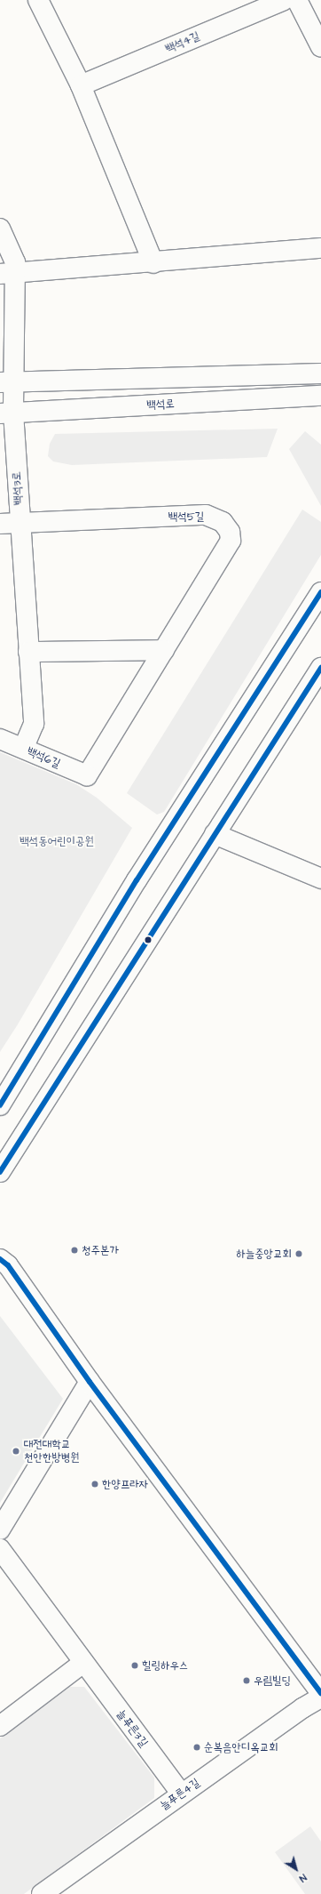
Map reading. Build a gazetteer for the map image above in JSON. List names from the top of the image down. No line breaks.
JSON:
{"streets":{"street":["백석4길","백석로","백석3로","백석5길","백석6길","늘푸른3길","늘푸른4길"]},"crossings":[["백석로","백석3로"],["백석3로","백석5길"],["백석3로","백석6길"],["백석5길","백석6길"],["늘푸른3길","늘푸른4길"]],"parks":["백석동어린이공원"],"places":["청주본가","하늘중앙교회","대전대학교 천안한방병원","한양프라자","힐링하우스","우림빌딩","순복음안디옥교회"],"north":"bottom right"}
